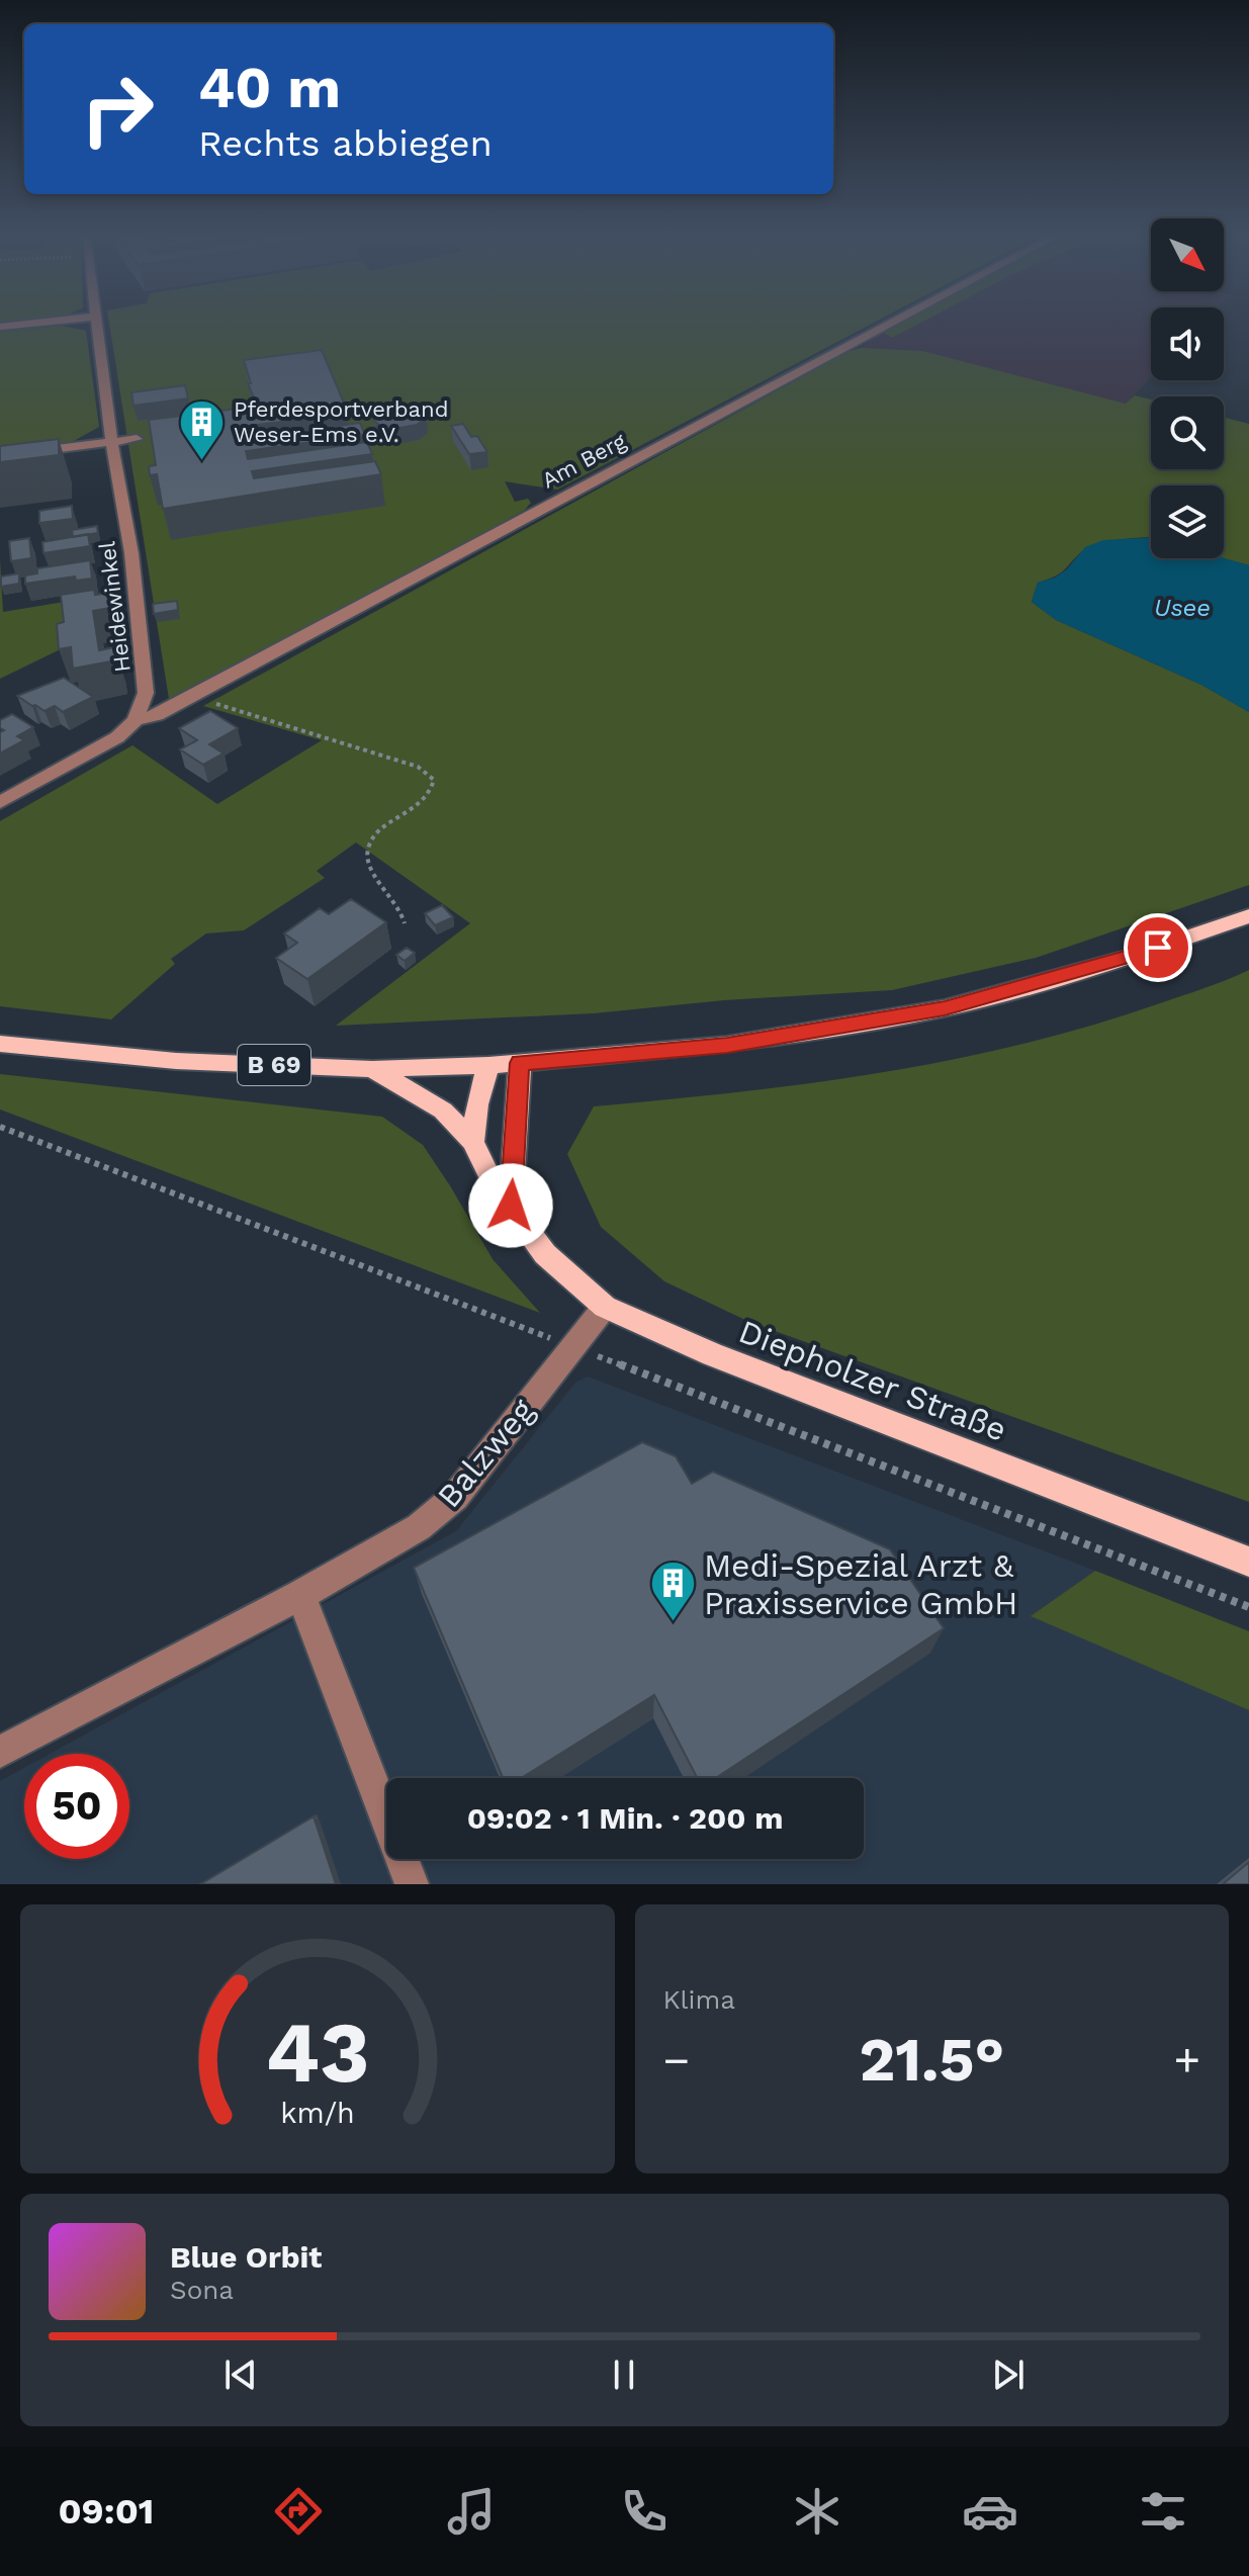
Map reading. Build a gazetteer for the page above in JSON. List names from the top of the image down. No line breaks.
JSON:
{"streets":{"main road":["B 69","Diepholzer Straße"],"street":["Am Berg","Heidewinkel","Balzweg"]},"crossings":[["Am Berg","Heidewinkel"],["B 69","Diepholzer Straße"],["Diepholzer Straße","Balzweg"]],"water":["Usee"],"places":{"building":["Pferdesportverband Weser-Ems e.V.","Medi-Spezial Arzt & Praxisservice GmbH"]},"north":"bottom right","page":{"turn":["40 m","Rechts abbiegen"],"limit":"50","trip":"09:02 · 1 Min. · 200 m","tile":"Klima","heat":["−","21.5°","+"],"song":["Blue Orbit","Sona"],"tabs":"09:01","gauge":["43","km/h"]}}
